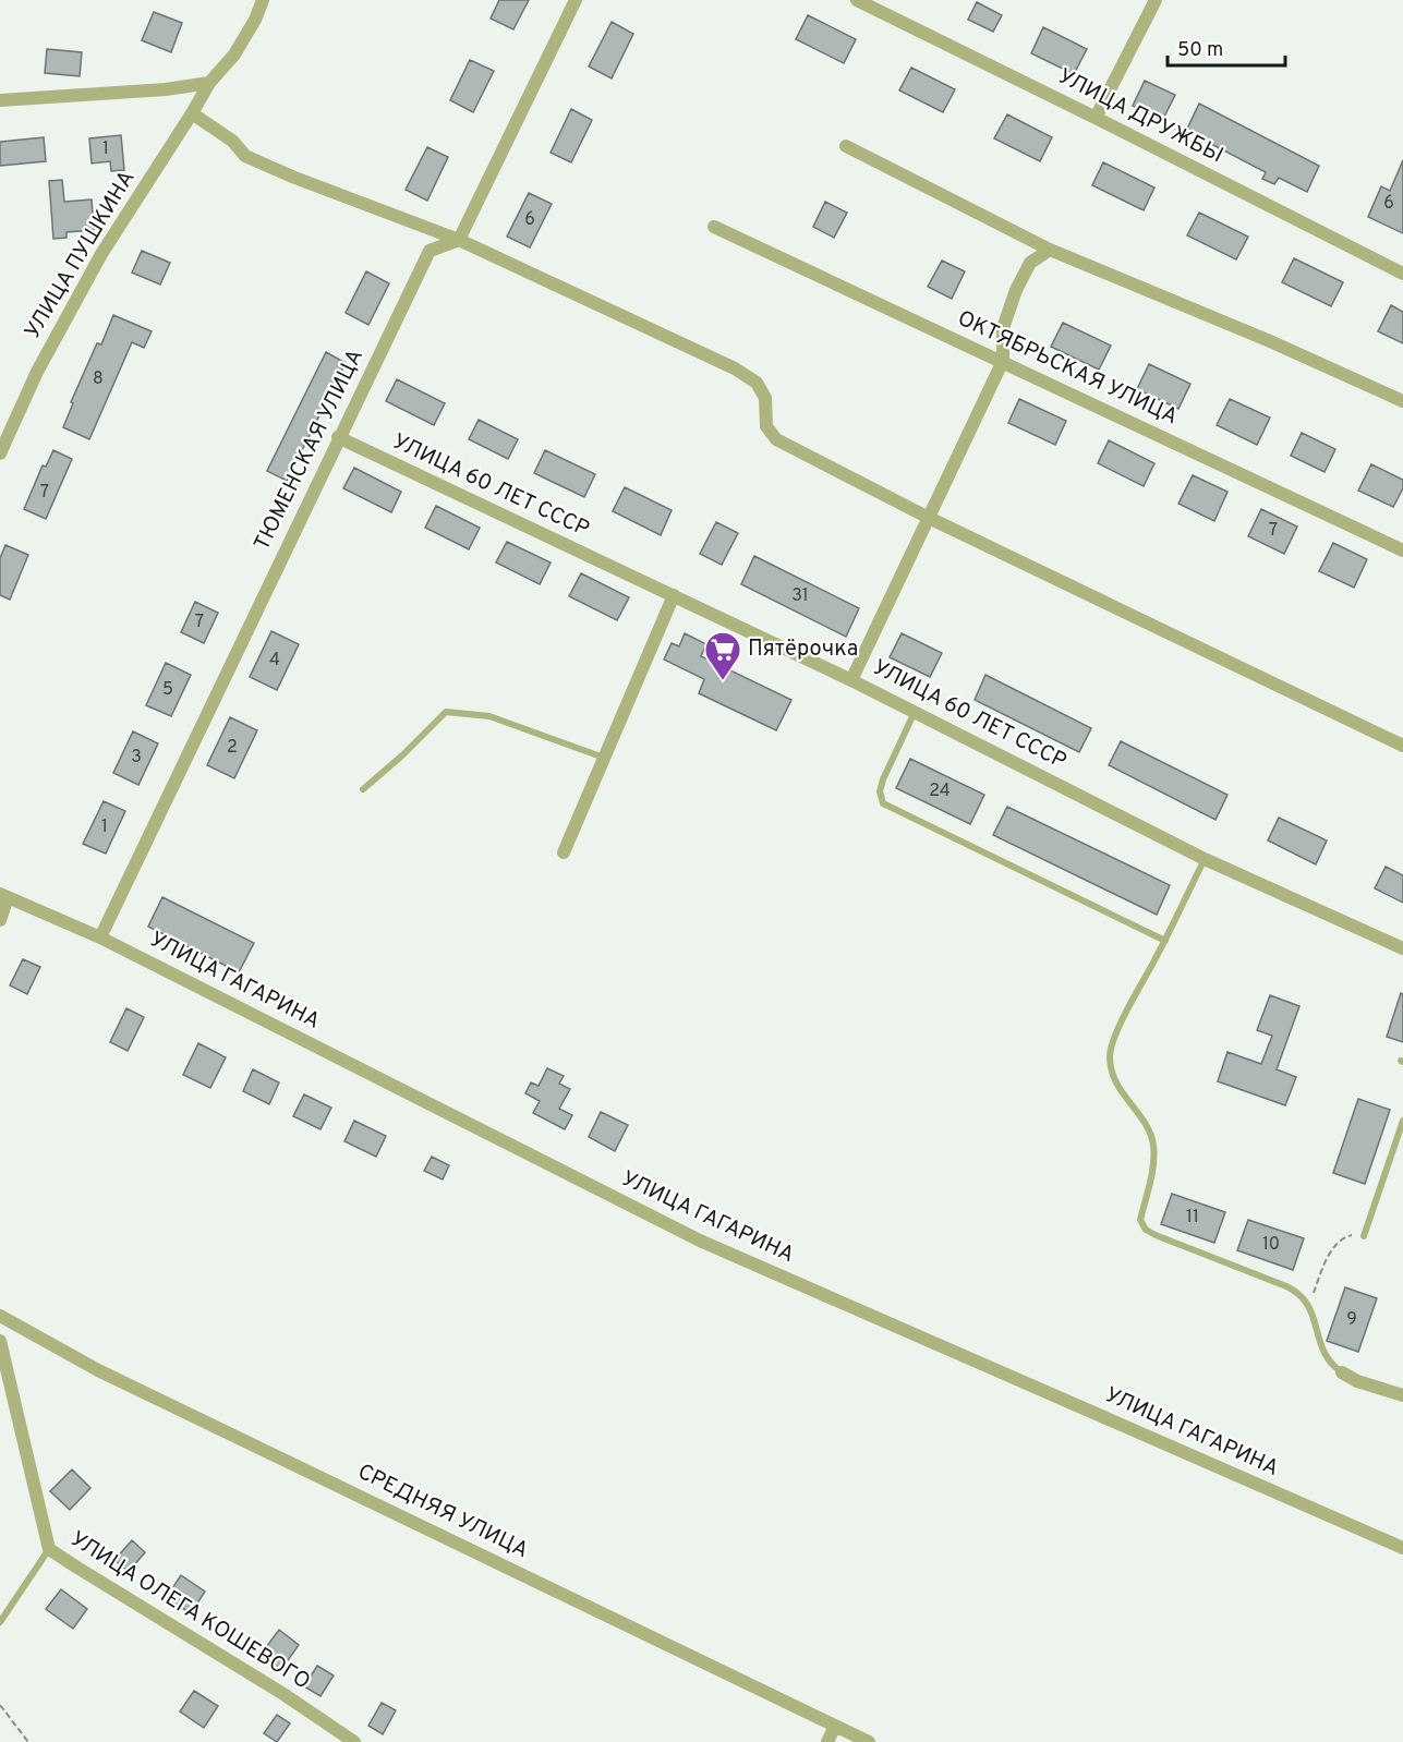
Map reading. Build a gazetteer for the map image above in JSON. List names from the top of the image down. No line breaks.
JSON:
{"streets":{"street":["УЛИЦА ДРУЖБЫ","УЛИЦА ПУШКИНА","ОКТЯБРЬСКАЯ УЛИЦА","ТЮМЕНСКАЯ УЛИЦА","УЛИЦА 60 ЛЕТ СССР","УЛИЦА ГАГАРИНА","СРЕДНЯЯ УЛИЦА","УЛИЦА ОЛЕГА КОШЕВОГО"]},"crossings":[["ТЮМЕНСКАЯ УЛИЦА","УЛИЦА 60 ЛЕТ СССР"],["ТЮМЕНСКАЯ УЛИЦА","УЛИЦА ГАГАРИНА"]],"places":{"supermarket":["Пятёрочка"]},"house_numbers":["1","6","6","8","7","7","31","7","4","5","2","3","24","1","11","10","9"],"scale_bar":"50 m"}
